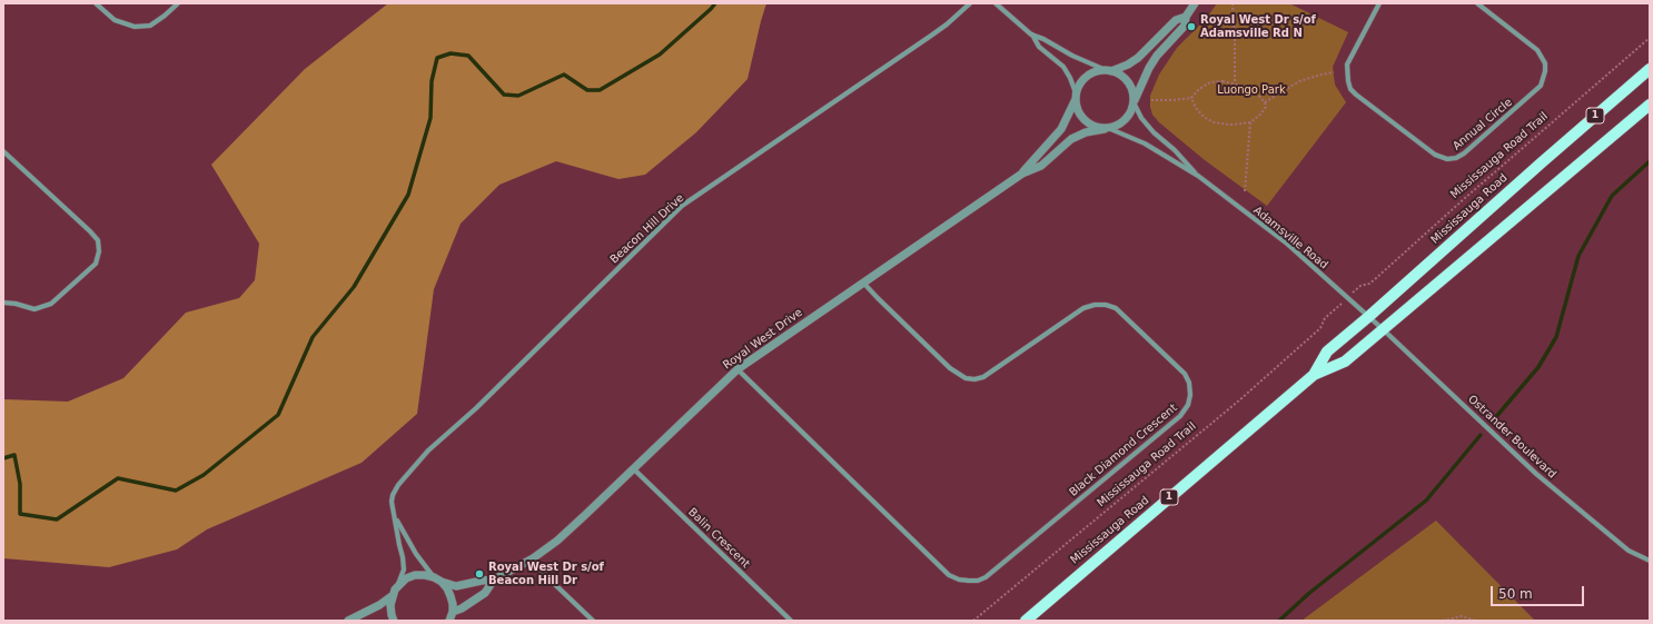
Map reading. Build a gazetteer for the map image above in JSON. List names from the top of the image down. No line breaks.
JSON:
{"streets":{"main road":["1","Mississauga Road"],"street":["Annual Circle","Beacon Hill Drive","Adamsville Road","Royal West Drive","Ostrander Boulevard","Black Diamond Crescent","Balin Crescent"],"path":["Mississauga Road Trail"]},"crossings":[["Mississauga Road","Adamsville Road"],["Mississauga Road","Ostrander Boulevard"],["Adamsville Road","Royal West Drive"],["Adamsville Road","Ostrander Boulevard"],["Royal West Drive","Black Diamond Crescent"],["Royal West Drive","Balin Crescent"]],"parks":["Luongo Park"],"places":["Royal West Dr s/of Adamsville Rd N","Royal West Dr s/of Beacon Hill Dr"],"scale_bar":"50 m"}
